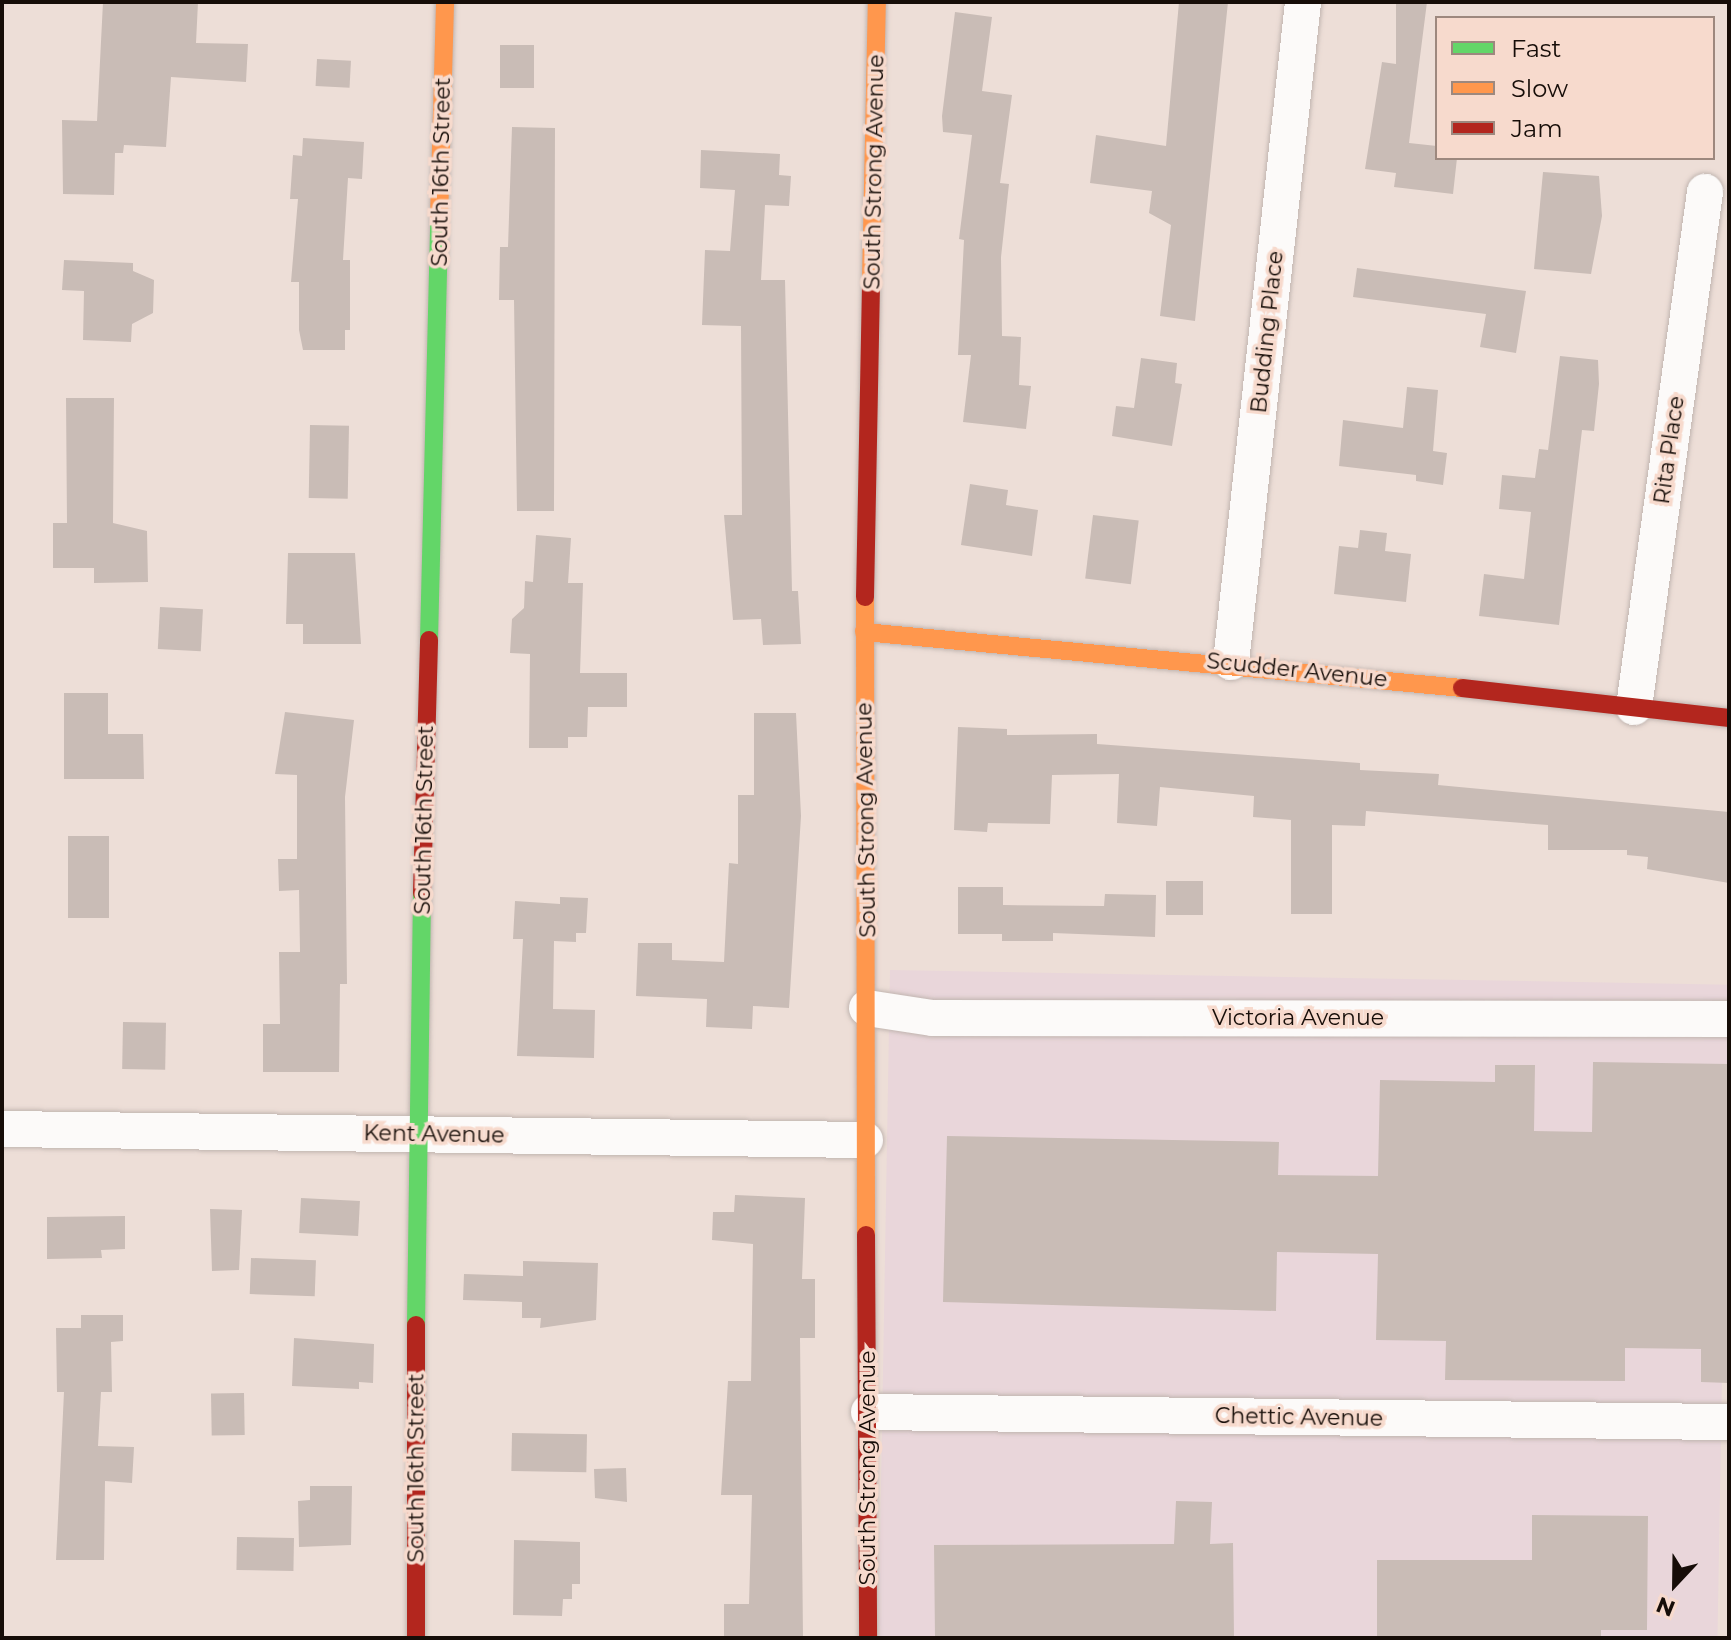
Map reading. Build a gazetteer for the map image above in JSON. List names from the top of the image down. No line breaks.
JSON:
{"streets":{"street":["South 16th Street","South Strong Avenue","Budding Place","Rita Place","Scudder Avenue","Victoria Avenue","Kent Avenue","Chettic Avenue"]},"crossings":[["South 16th Street","Kent Avenue"],["South Strong Avenue","Scudder Avenue"],["South Strong Avenue","Victoria Avenue"],["South Strong Avenue","Kent Avenue"],["South Strong Avenue","Chettic Avenue"],["Budding Place","Scudder Avenue"],["Rita Place","Scudder Avenue"]],"legend":["Fast","Slow","Jam"],"north":"bottom"}
